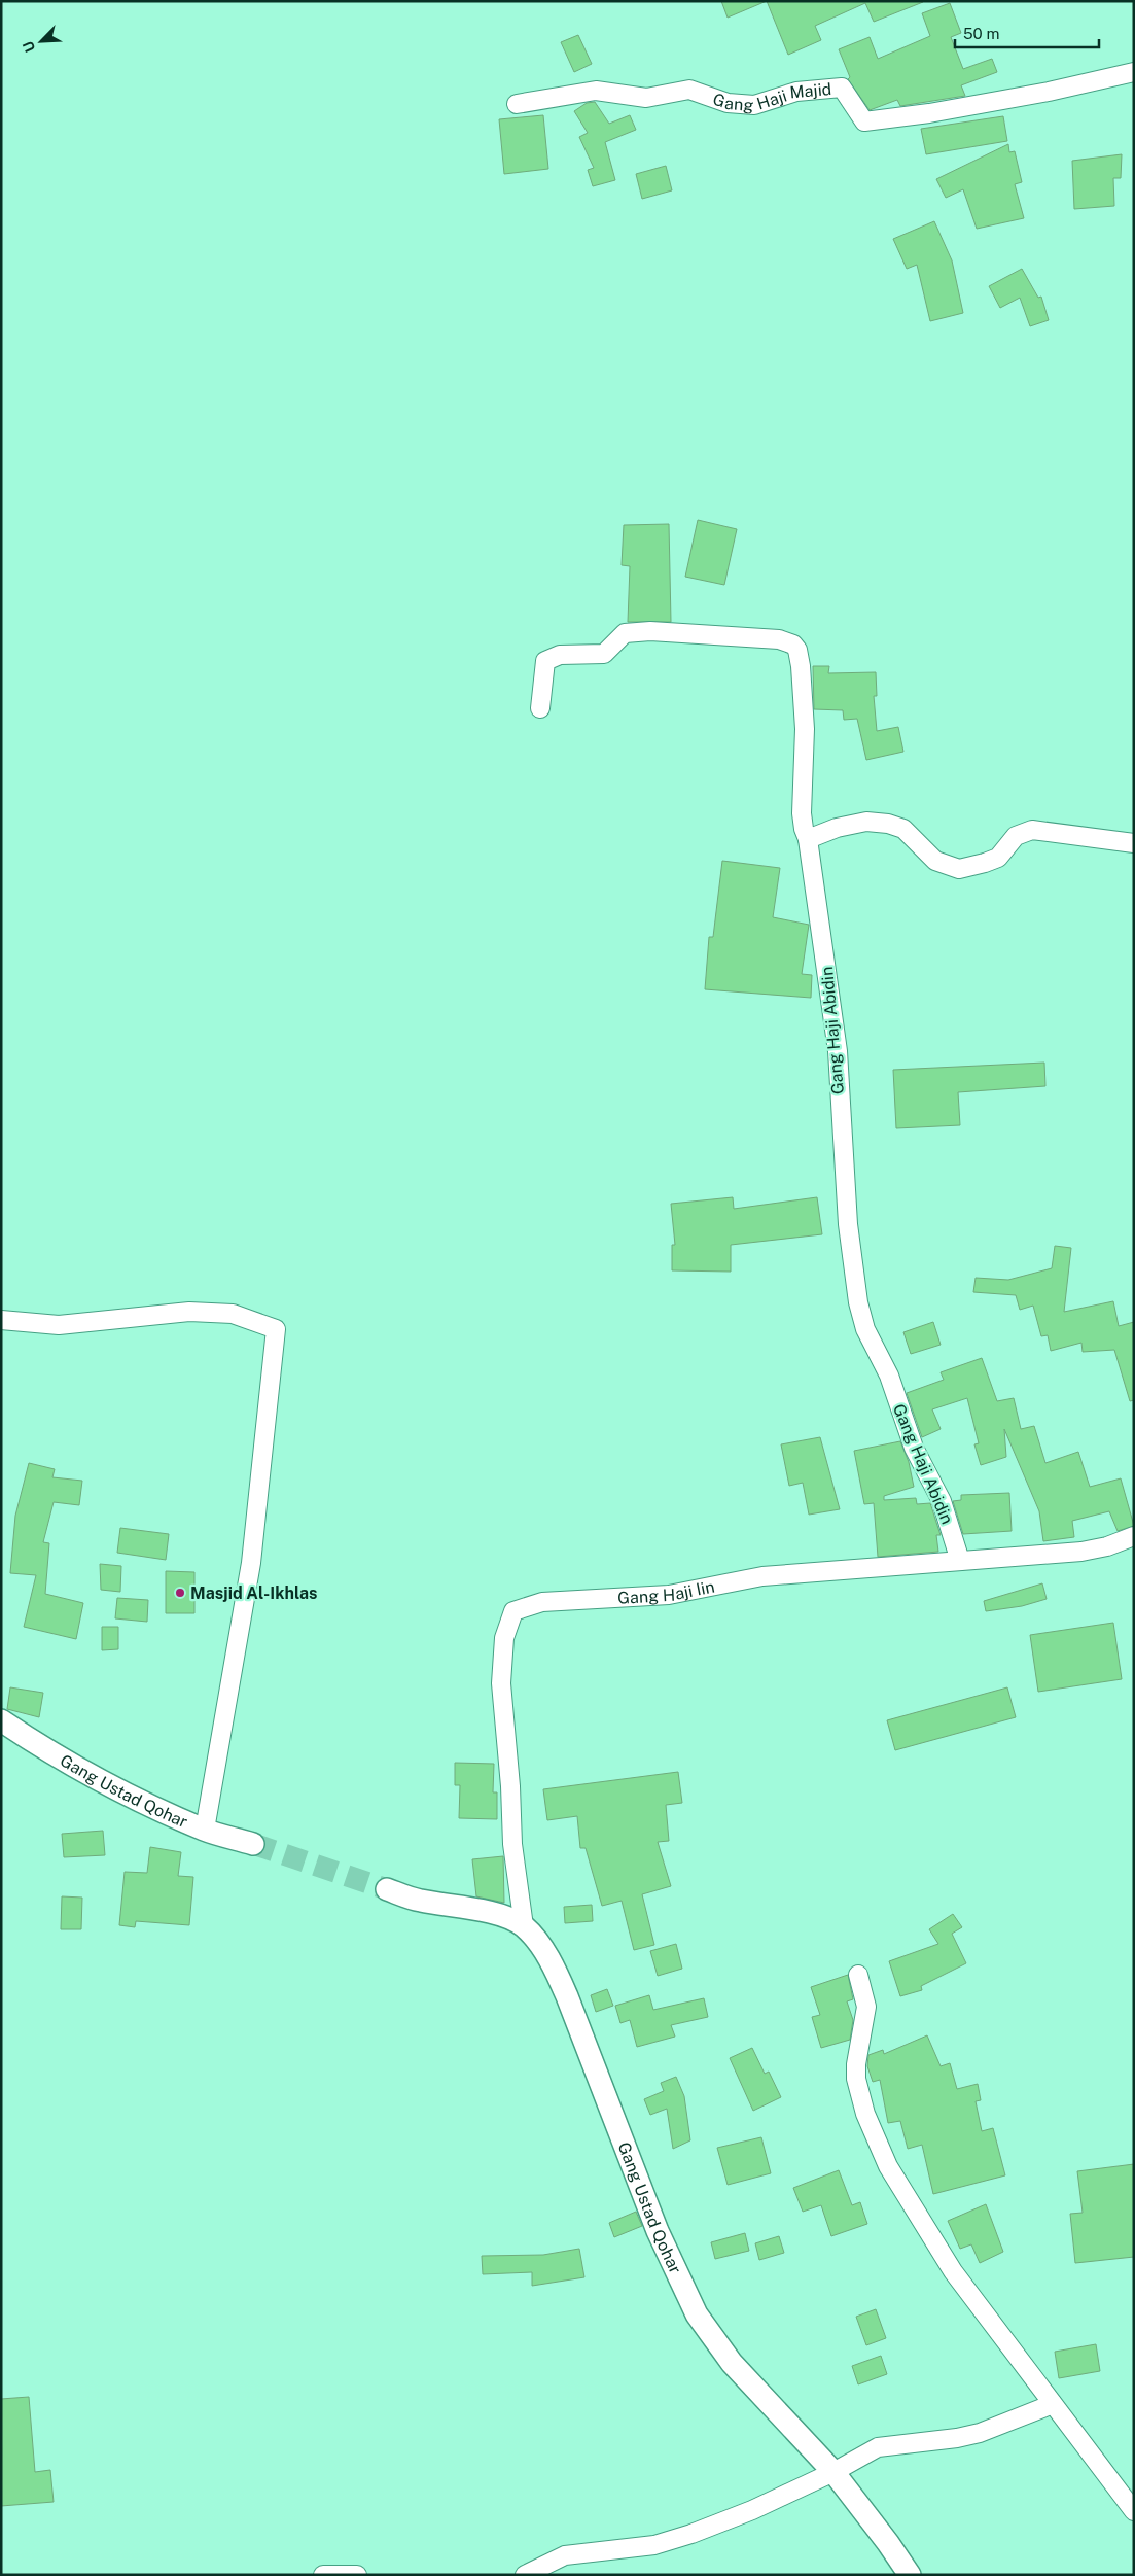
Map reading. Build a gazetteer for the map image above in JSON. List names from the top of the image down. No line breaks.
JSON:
{"streets":{"street":["Gang Haji Majid","Gang Haji Abidin","Gang Haji Iin","Gang Ustad Qohar"]},"crossings":[["Gang Haji Abidin","Gang Haji Iin"],["Gang Haji Iin","Gang Ustad Qohar"]],"places":["Masjid Al-Ikhlas"],"scale_bar":"50 m","north":"bottom left"}
